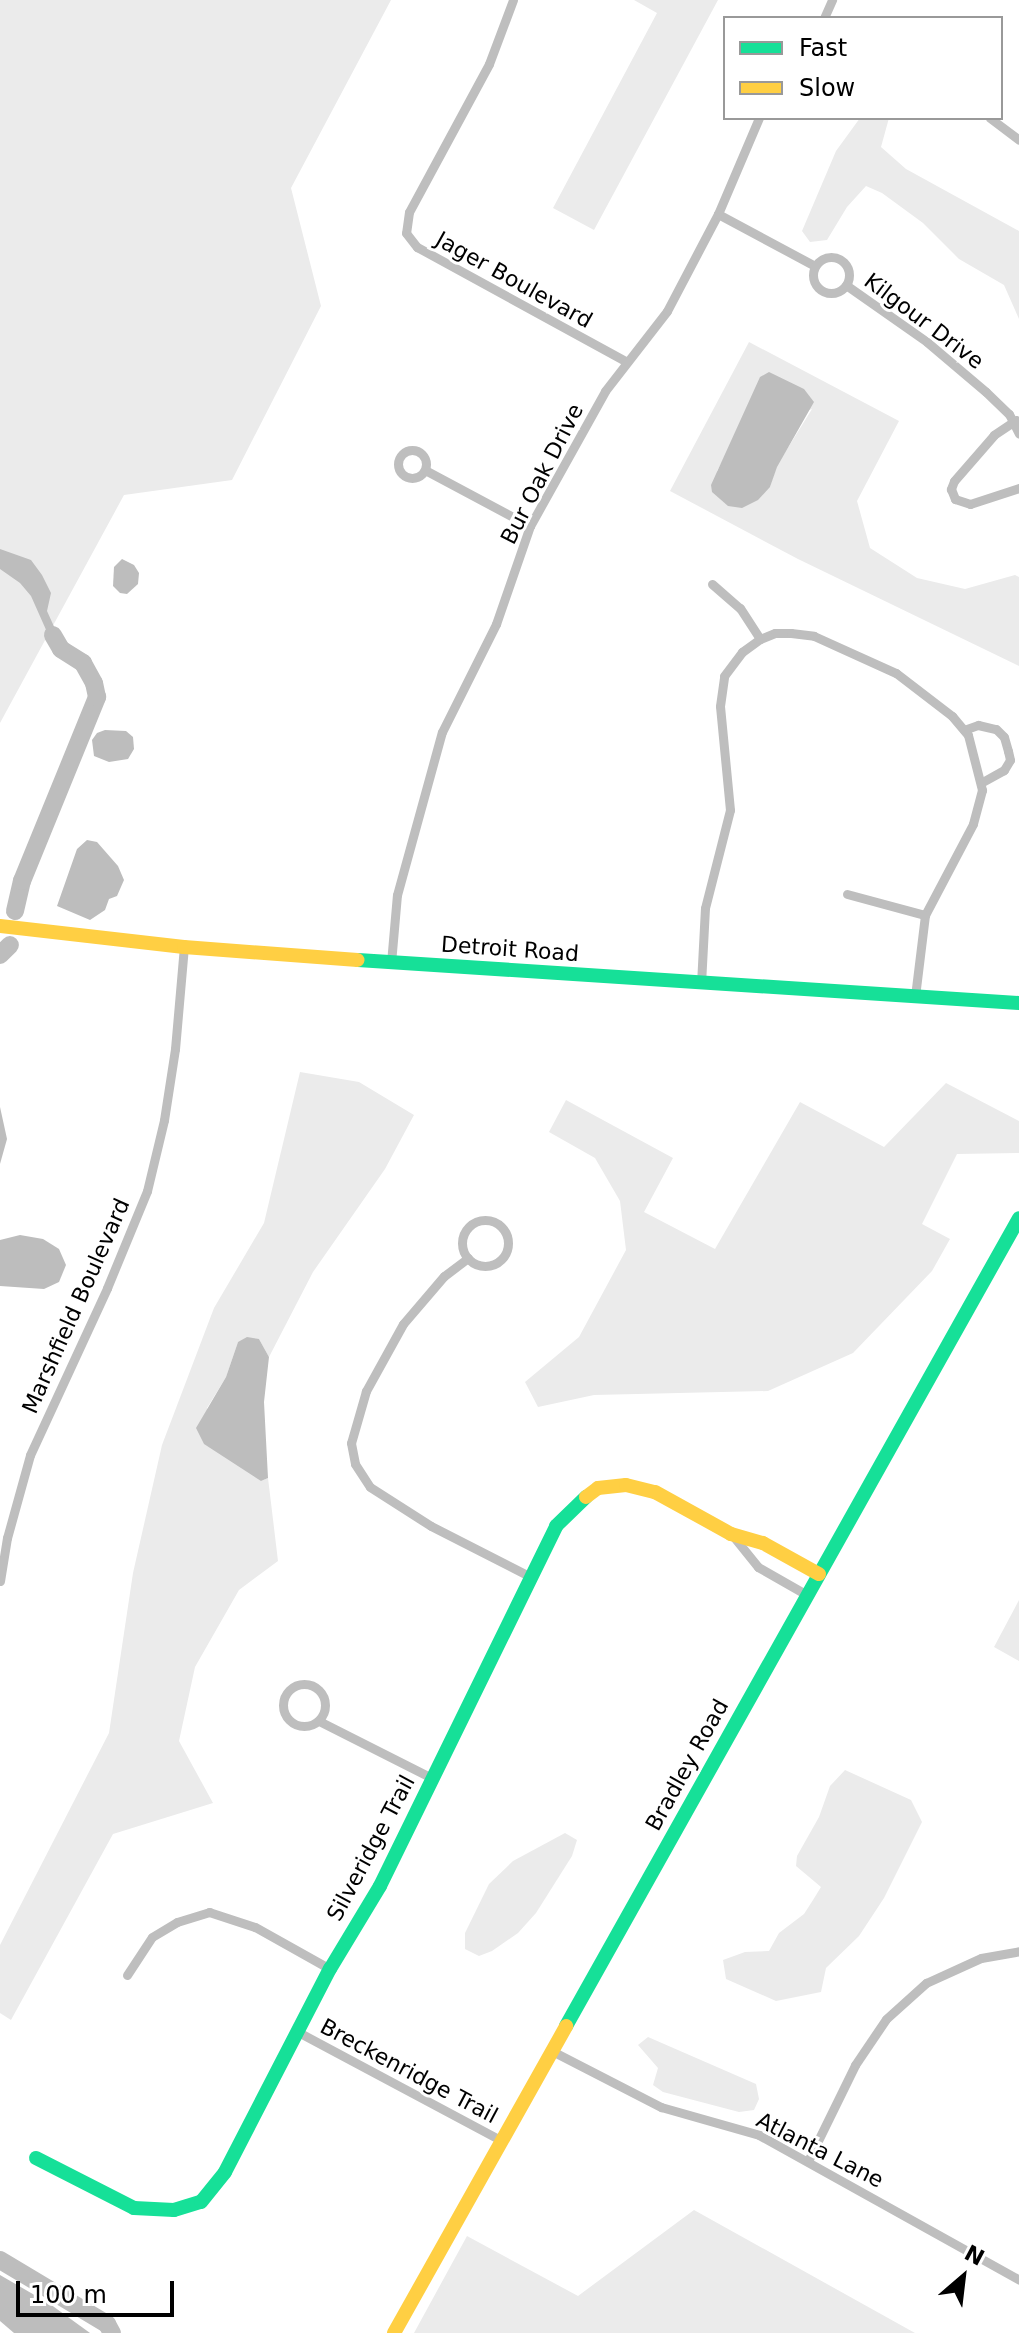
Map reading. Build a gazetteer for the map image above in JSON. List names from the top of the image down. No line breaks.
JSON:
{"streets":{"street":["Jager Boulevard","Kilgour Drive","Bur Oak Drive","Detroit Road","Marshfield Boulevard","Bradley Road","Silveridge Trail","Breckenridge Trail","Atlanta Lane"]},"crossings":[["Jager Boulevard","Bur Oak Drive"],["Kilgour Drive","Bur Oak Drive"],["Bur Oak Drive","Detroit Road"],["Detroit Road","Marshfield Boulevard"],["Bradley Road","Silveridge Trail"],["Bradley Road","Breckenridge Trail"],["Bradley Road","Atlanta Lane"],["Silveridge Trail","Breckenridge Trail"]],"legend":["Fast","Slow"],"scale_bar":"100 m","north":"top right"}
